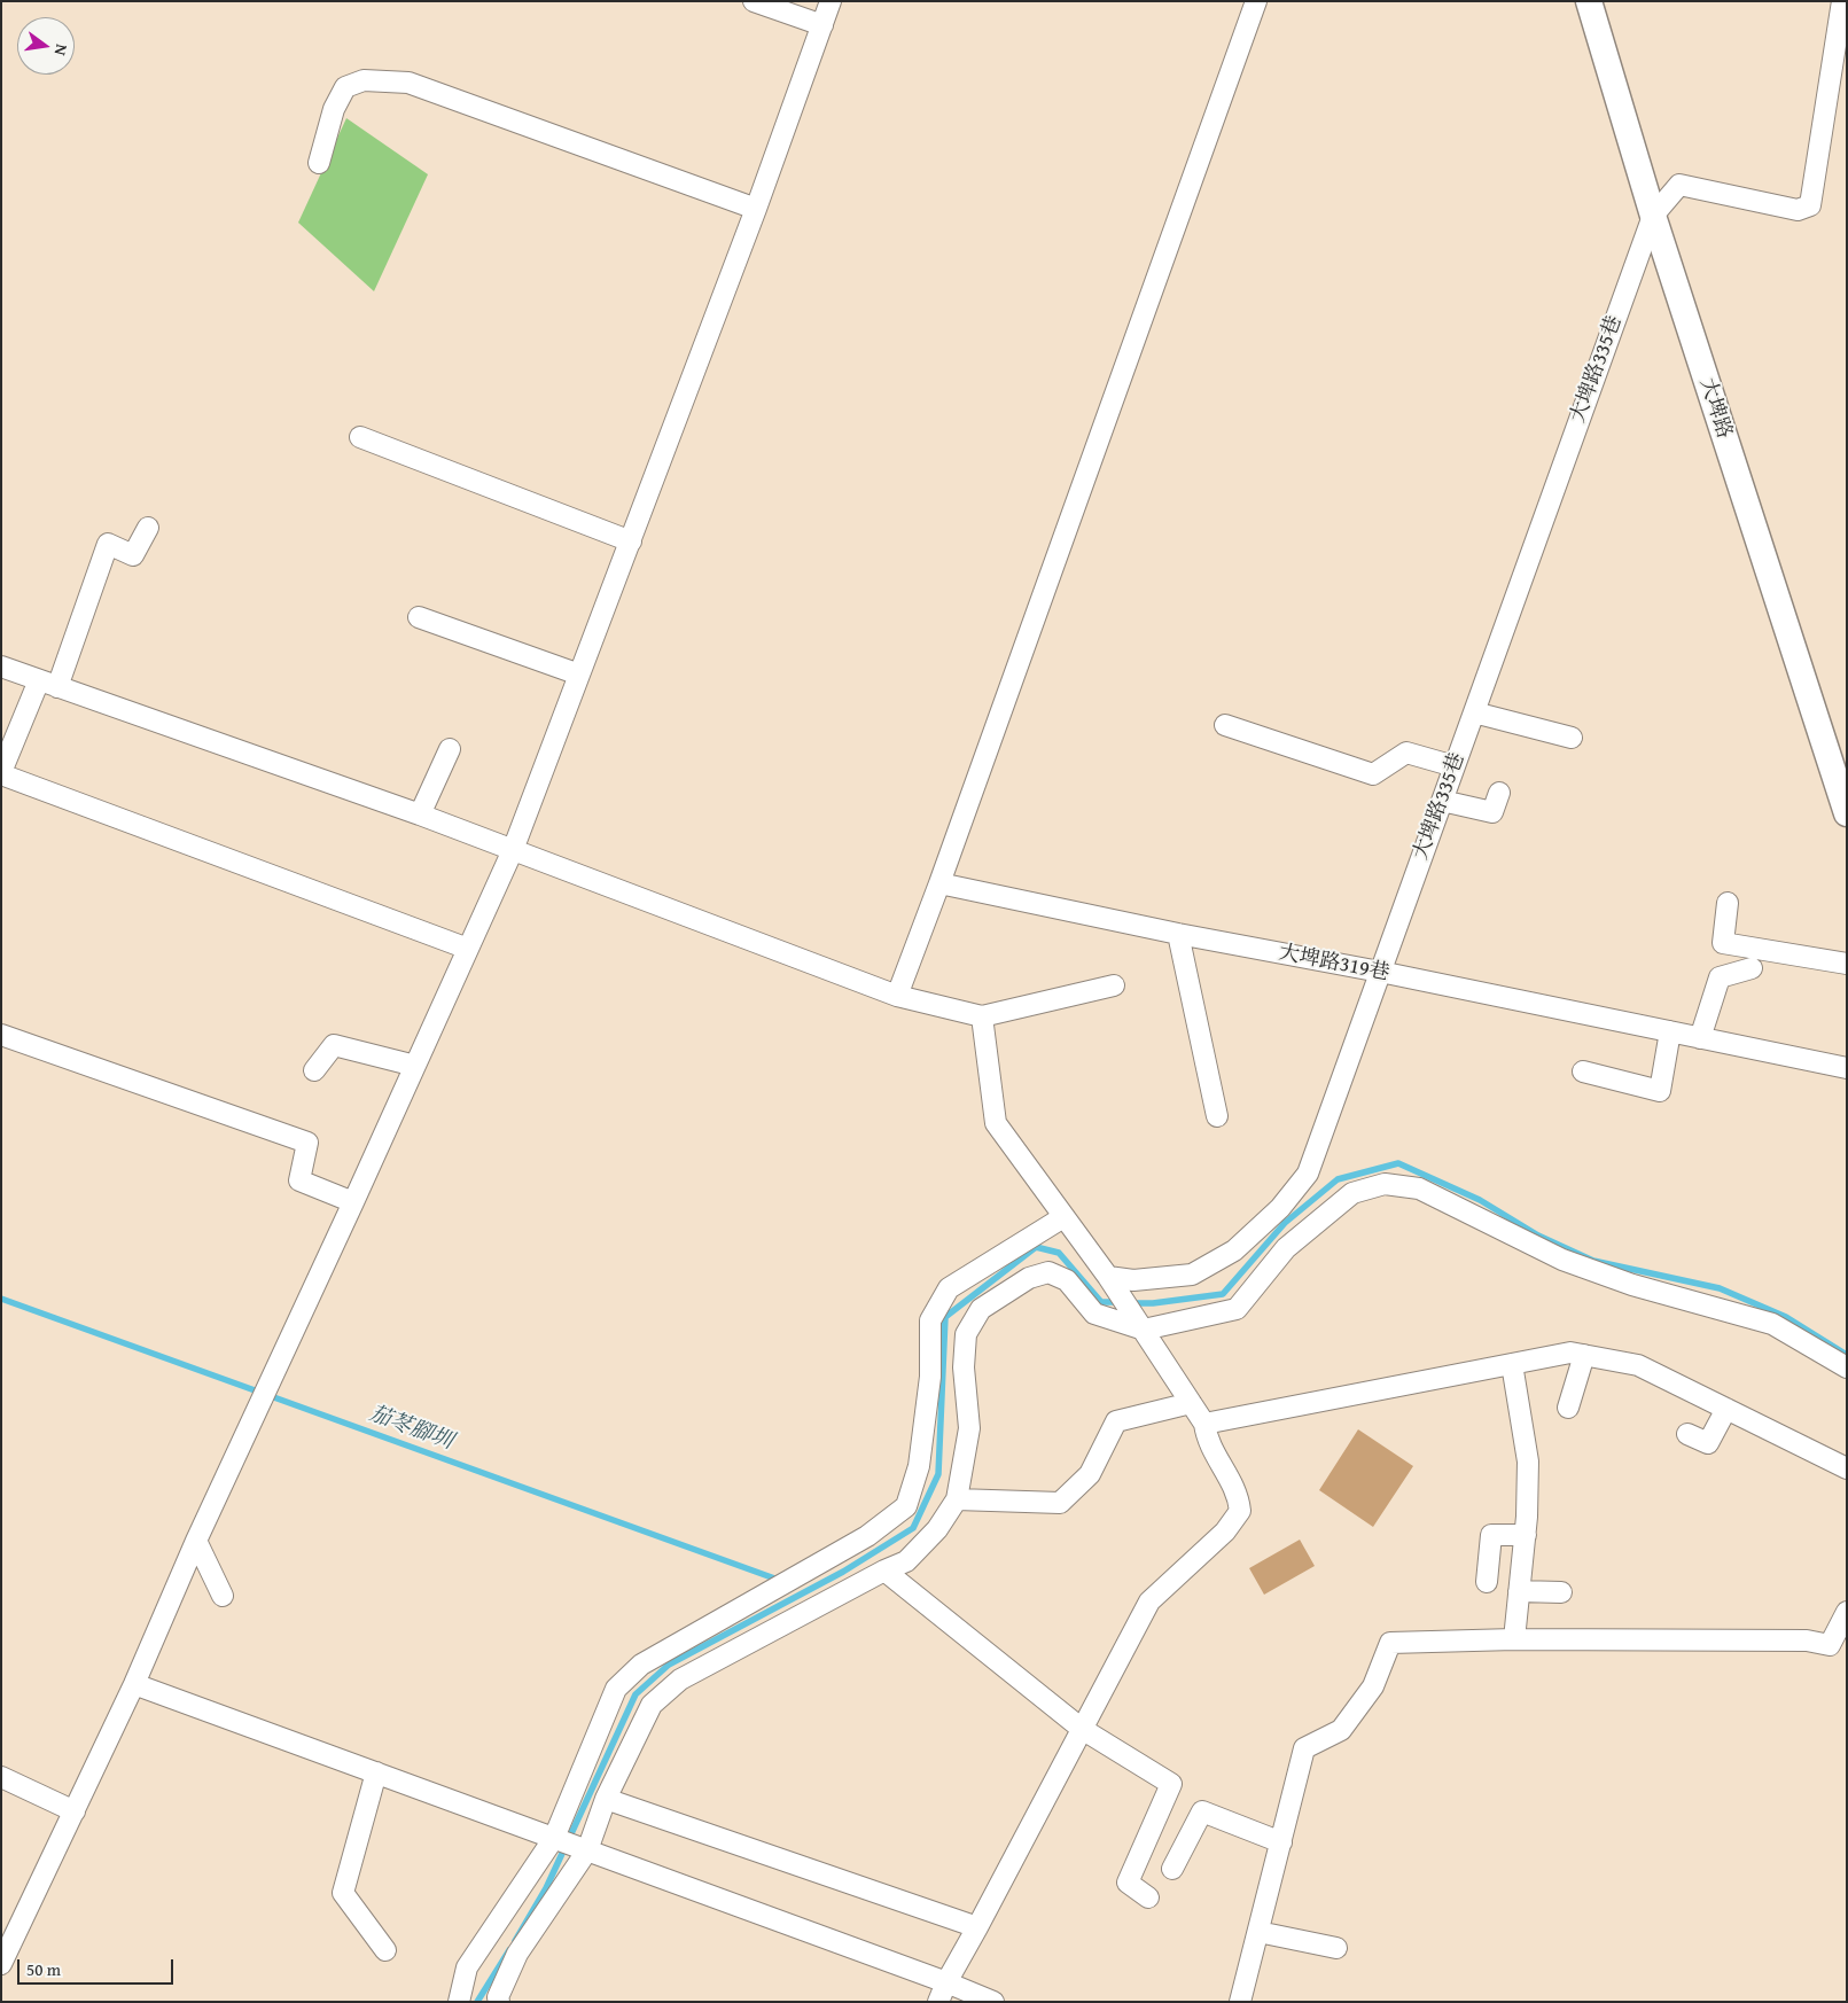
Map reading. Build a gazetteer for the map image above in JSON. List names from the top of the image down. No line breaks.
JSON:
{"streets":{"main road":["大埤路"],"street":["大埤路335巷","大埤路319巷"]},"crossings":[["大埤路335巷","大埤路"],["大埤路335巷","大埤路319巷"]],"water":["茄苳腳圳"],"scale_bar":"50 m","north":"right"}
